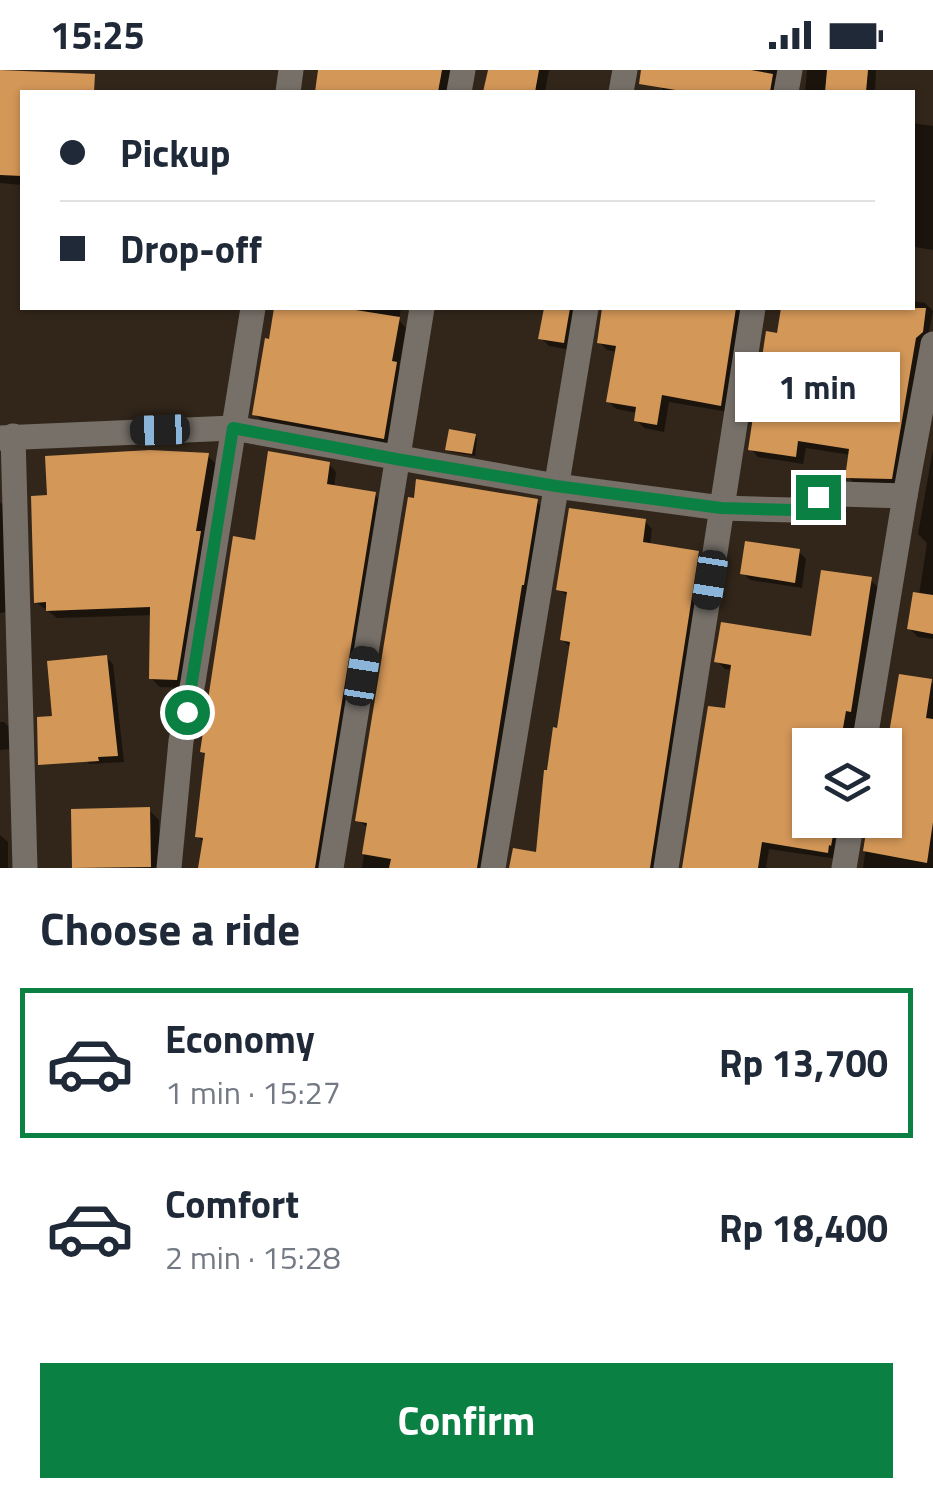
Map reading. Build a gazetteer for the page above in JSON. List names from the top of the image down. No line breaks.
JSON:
{"page":{"status":"15:25","banner":["Pickup","Drop-off"],"bubble":"1 min","heading":"Choose a ride","list":[{"name":"Economy","note":"1 min · 15:27","value":"Rp 13,700"},{"name":"Comfort","note":"2 min · 15:28","value":"Rp 18,400"}],"buttons":"Confirm"}}
